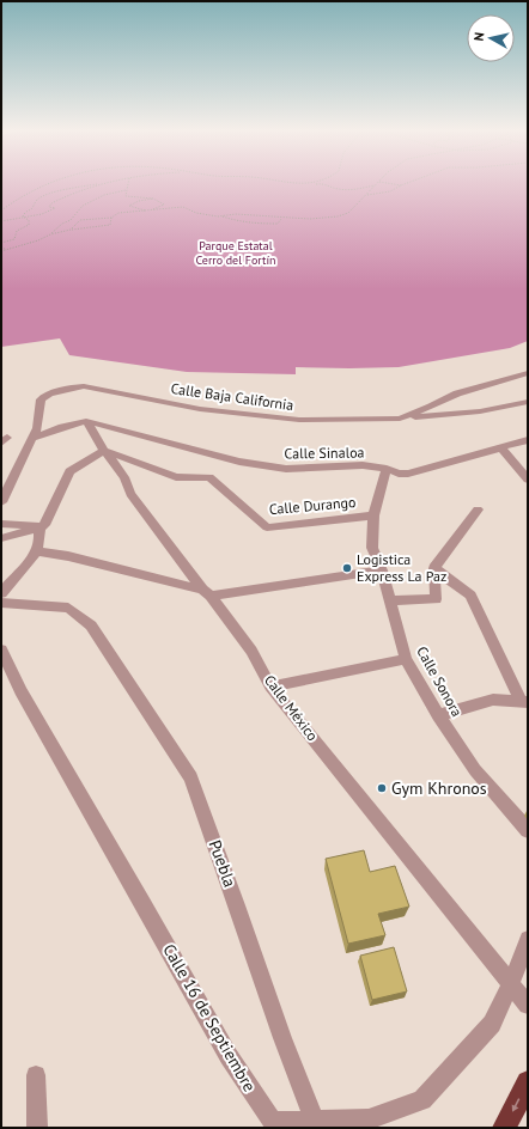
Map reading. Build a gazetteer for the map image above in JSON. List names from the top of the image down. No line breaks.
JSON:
{"streets":{"street":["Calle Baja California","Calle Sinaloa","Calle Durango","Calle Sonora","Calle México","Puebla","Calle 16 de Septiembre"]},"crossings":[["Calle Sinaloa","Calle Sonora"],["Calle Sinaloa","Calle México"],["Calle Durango","Calle Sonora"],["Calle Durango","Calle México"],["Calle México","Calle 16 de Septiembre"],["Puebla","Calle 16 de Septiembre"]],"parks":["Parque Estatal Cerro del Fortín"],"places":["Logistica Express La Paz","Gym Khronos"],"north":"left"}
